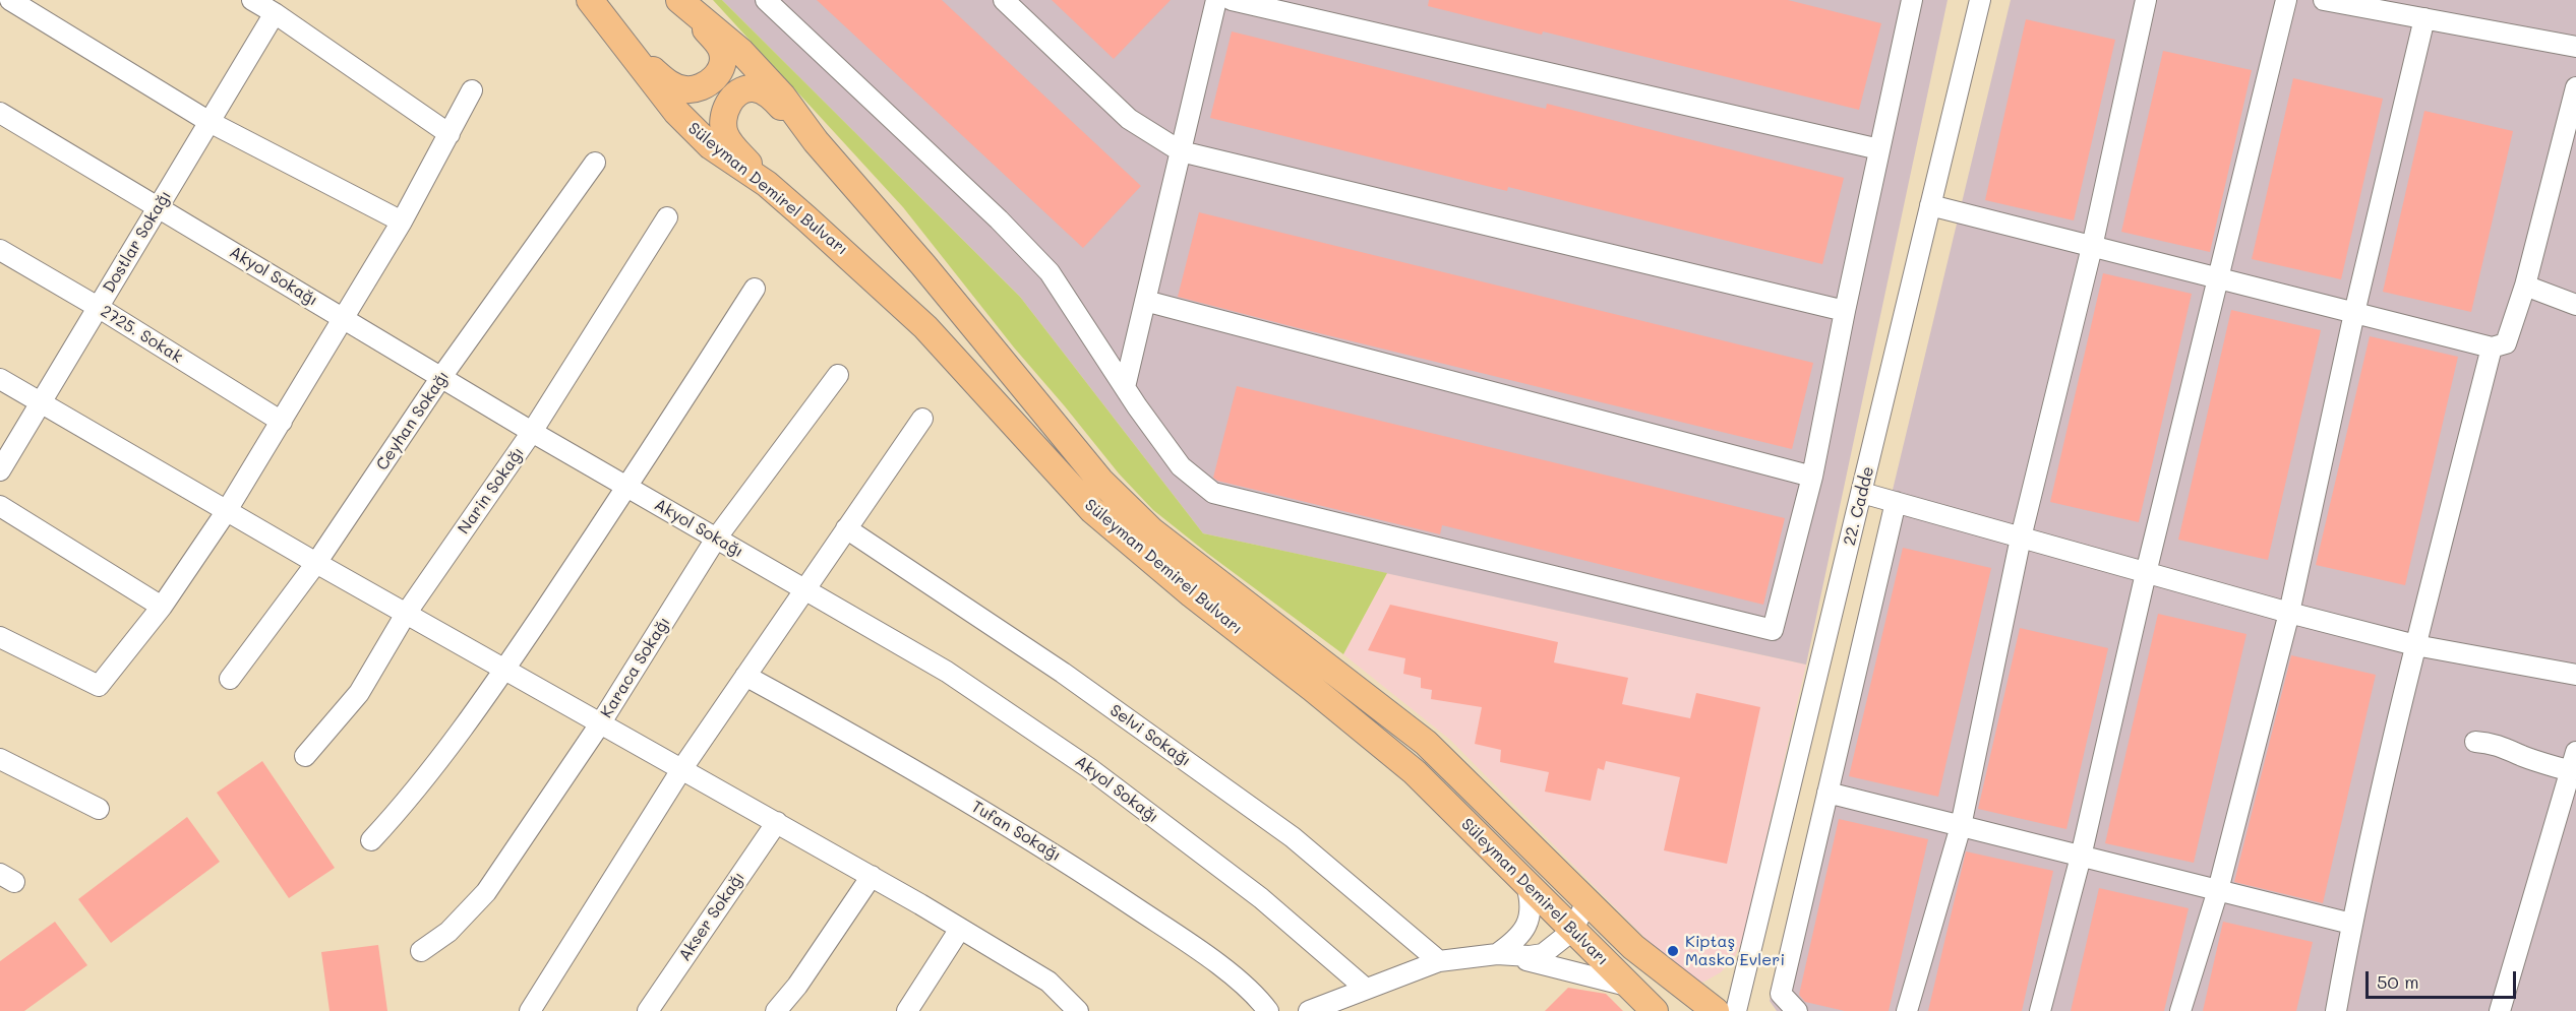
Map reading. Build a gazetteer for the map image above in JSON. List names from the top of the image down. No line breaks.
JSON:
{"streets":{"main road":["Süleyman Demirel Bulvarı"],"street":["Dostlar Sokağı","Akyol Sokağı","2725. Sokak","Ceyhan Sokağı","Narin Sokağı","22. Cadde","Karaca Sokağı","Selvi Sokağı","Tufan Sokağı","Akser Sokağı"]},"crossings":[["Dostlar Sokağı","Akyol Sokağı"],["Dostlar Sokağı","2725. Sokak"],["Akyol Sokağı","Ceyhan Sokağı"],["Akyol Sokağı","Narin Sokağı"],["Akyol Sokağı","Karaca Sokağı"]],"places":["Kiptaş Masko Evleri"],"scale_bar":"50 m"}
